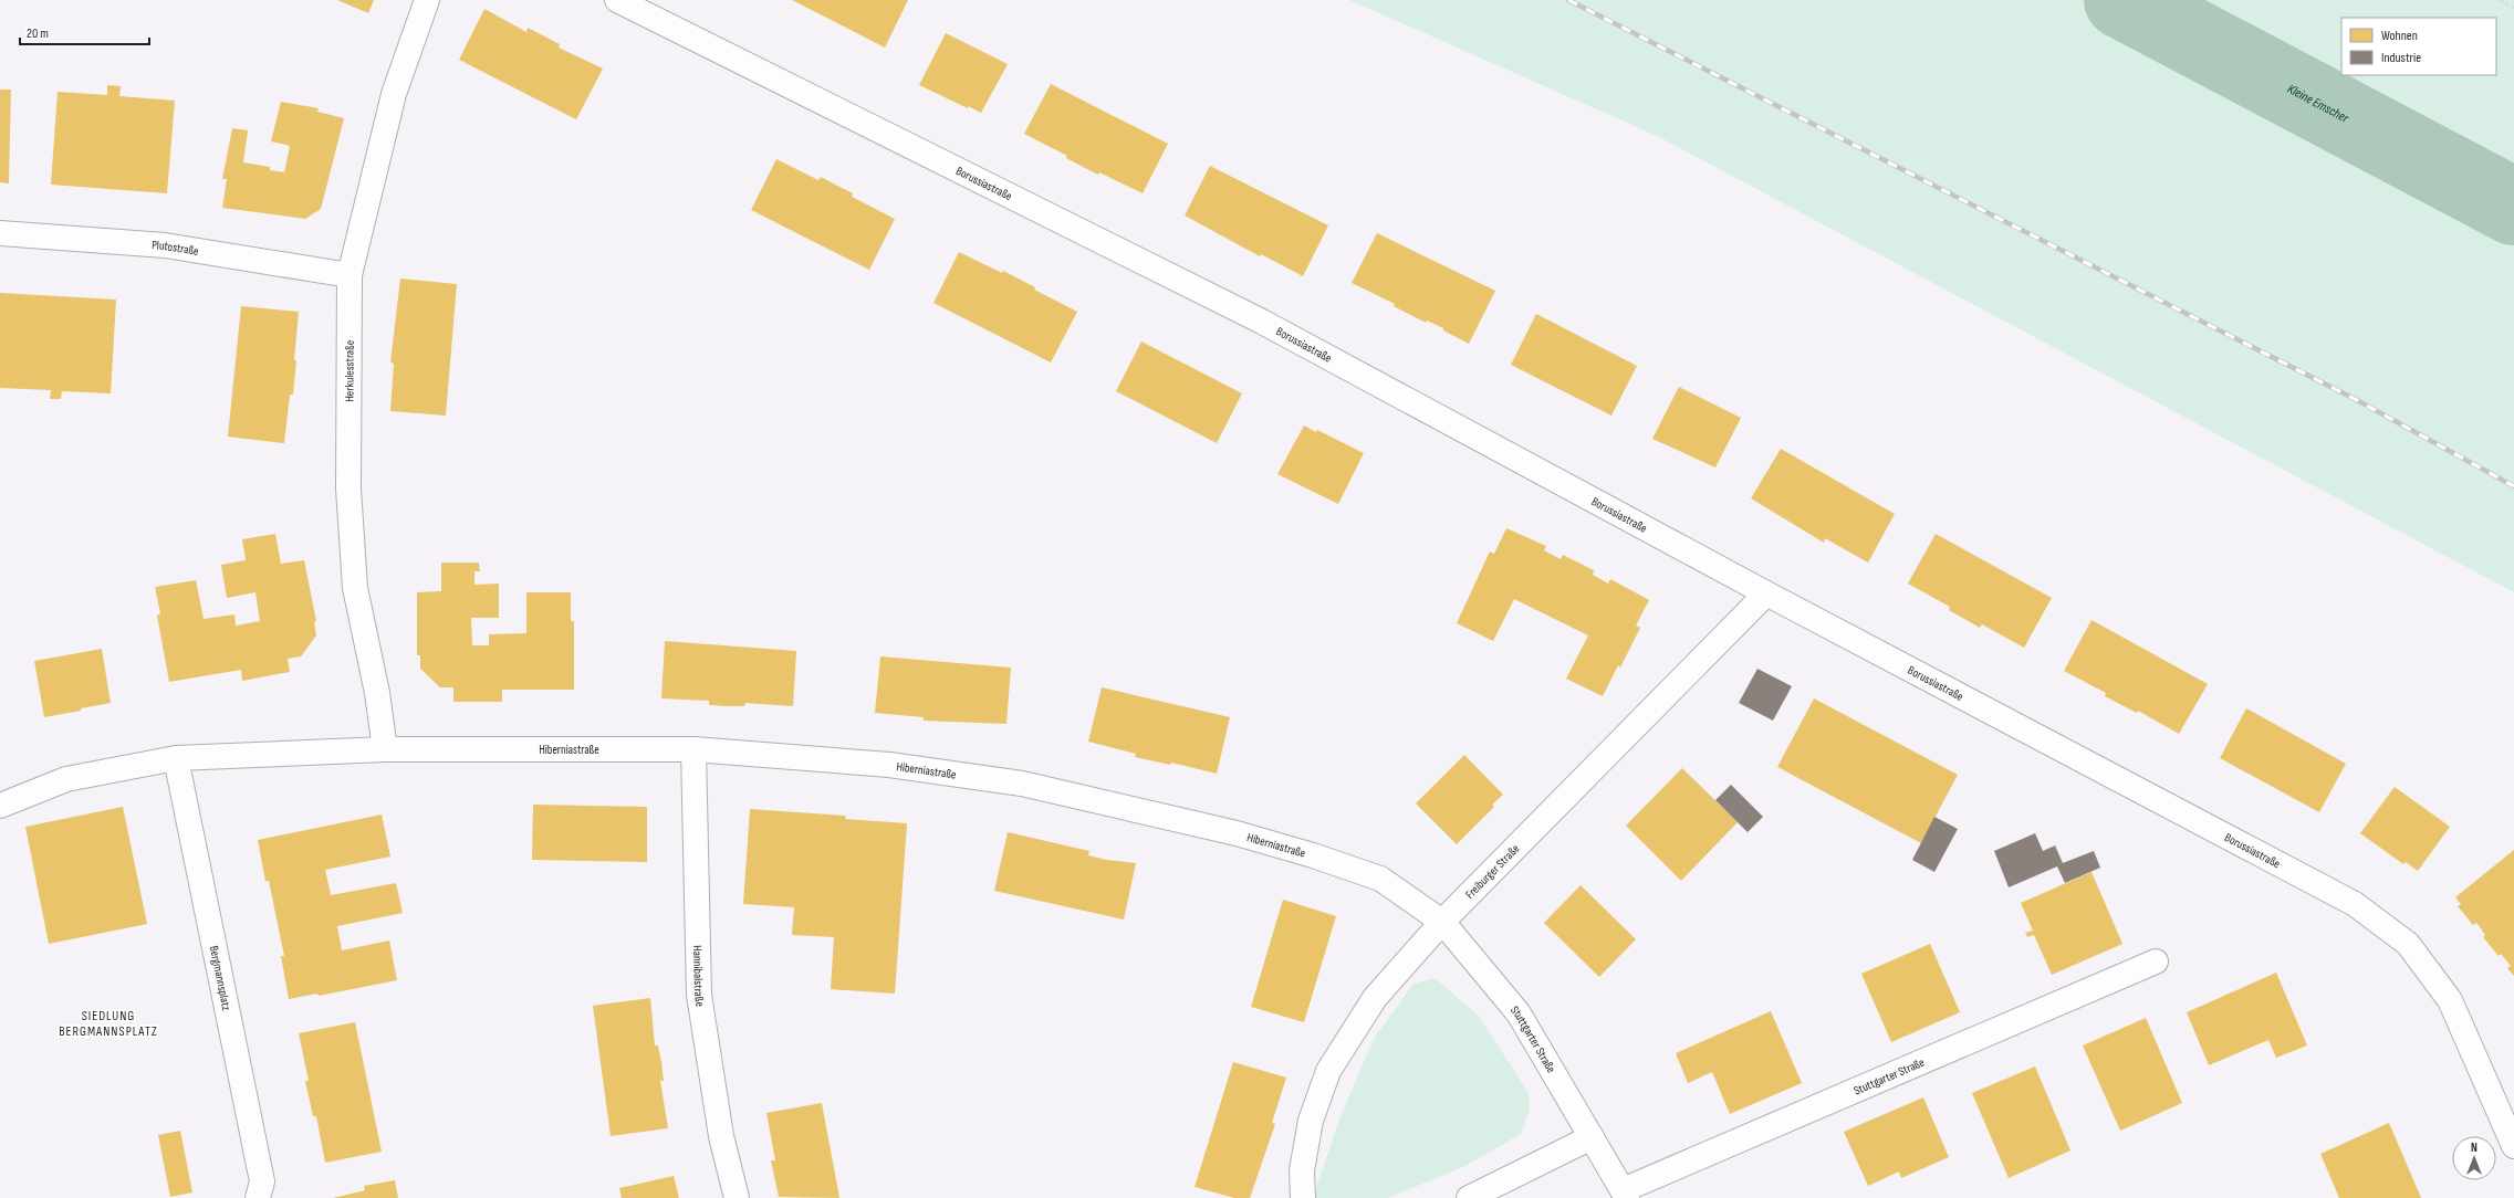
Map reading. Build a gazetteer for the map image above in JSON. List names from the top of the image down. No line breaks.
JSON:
{"streets":{"street":["Borussiastraße","Plutostraße","Herkulesstraße","Hiberniastraße","Freiburger Straße","Hannibalstraße","Bergmannsplatz","Stuttgarter Straße"]},"crossings":[["Borussiastraße","Freiburger Straße"],["Plutostraße","Herkulesstraße"],["Herkulesstraße","Hiberniastraße"],["Hiberniastraße","Freiburger Straße"],["Hiberniastraße","Hannibalstraße"],["Hiberniastraße","Stuttgarter Straße"],["Freiburger Straße","Stuttgarter Straße"]],"districts":["SIEDLUNG BERGMANNSPLATZ"],"water":["Kleine Emscher"],"legend":["Wohnen","Industrie"],"scale_bar":"20 m","north":"top"}
